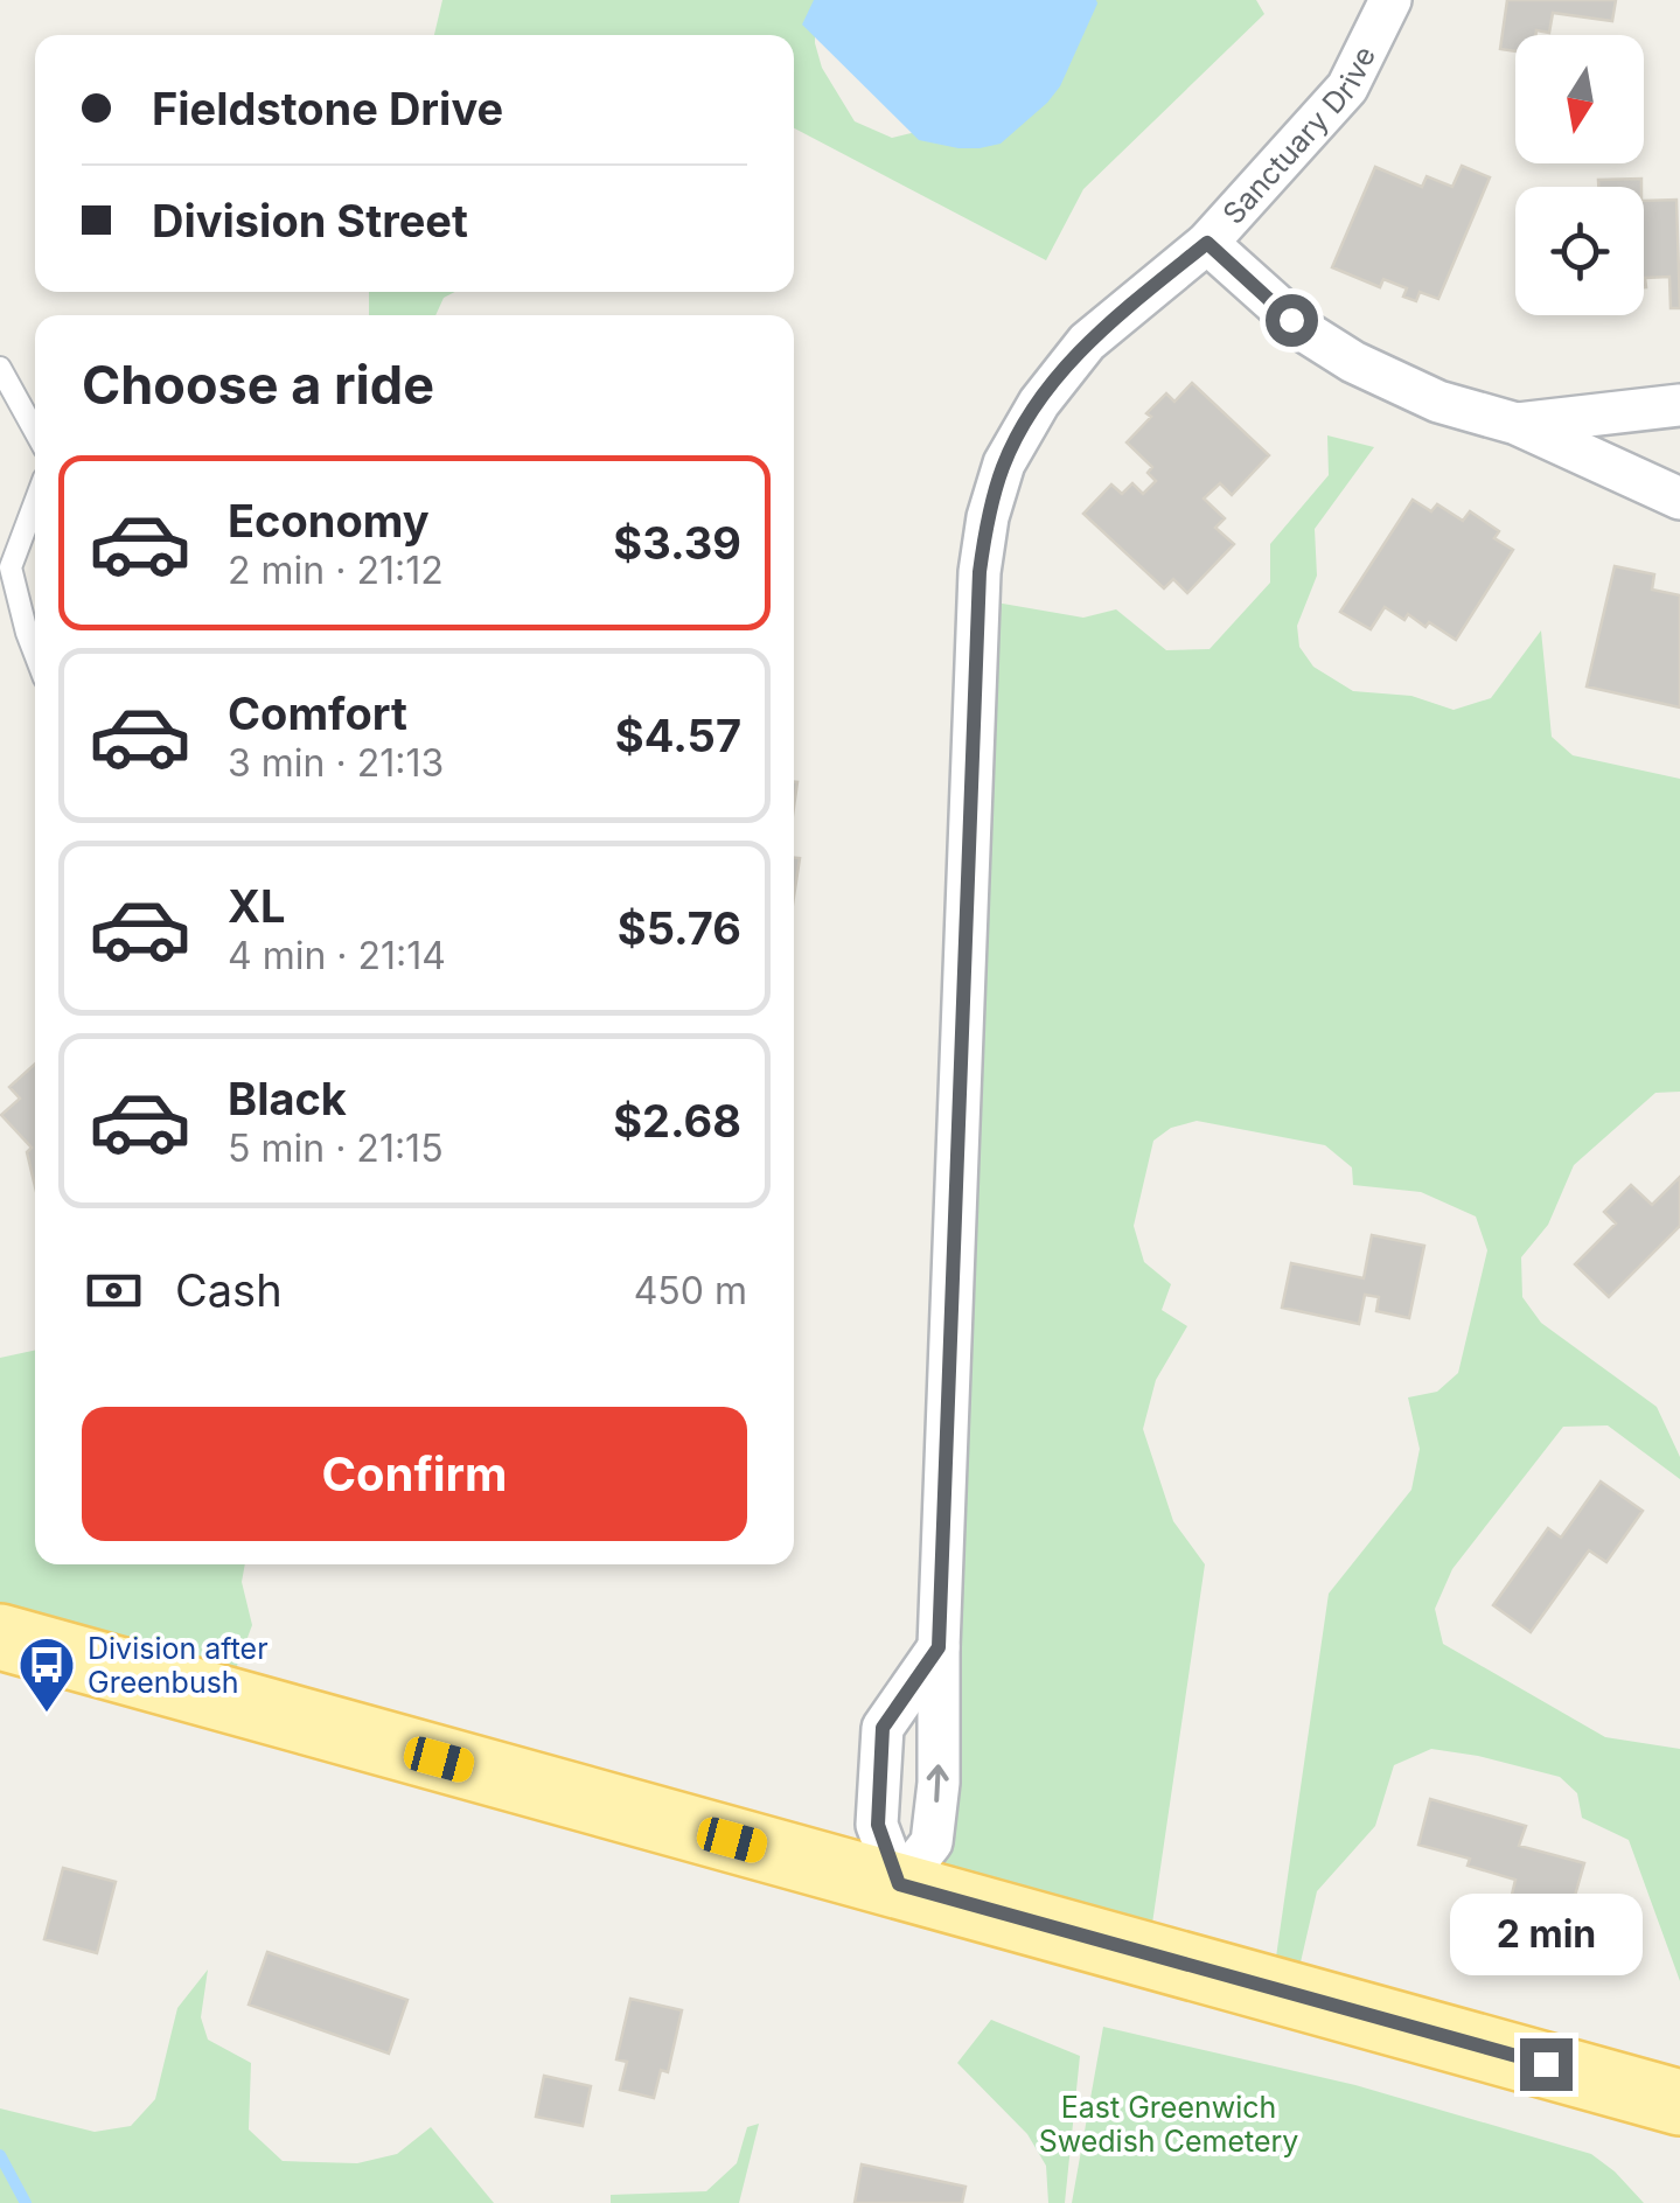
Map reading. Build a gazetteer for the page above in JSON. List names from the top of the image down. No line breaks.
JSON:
{"streets":{"street":["Sanctuary Drive"]},"parks":["East Greenwich Swedish Cemetery"],"places":{"bus stop":["Division after Greenbush"]},"north":"bottom","page":{"banner":["Fieldstone Drive","Division Street"],"heading":"Choose a ride","list":[{"name":"Economy","note":"2 min · 21:12","value":"$3.39"},{"name":"Comfort","note":"3 min · 21:13","value":"$4.57"},{"name":"XL","note":"4 min · 21:14","value":"$5.76"},{"name":"Black","note":"5 min · 21:15","value":"$2.68"}],"pay":["Cash","450 m"],"buttons":"Confirm","bubble":"2 min"}}
